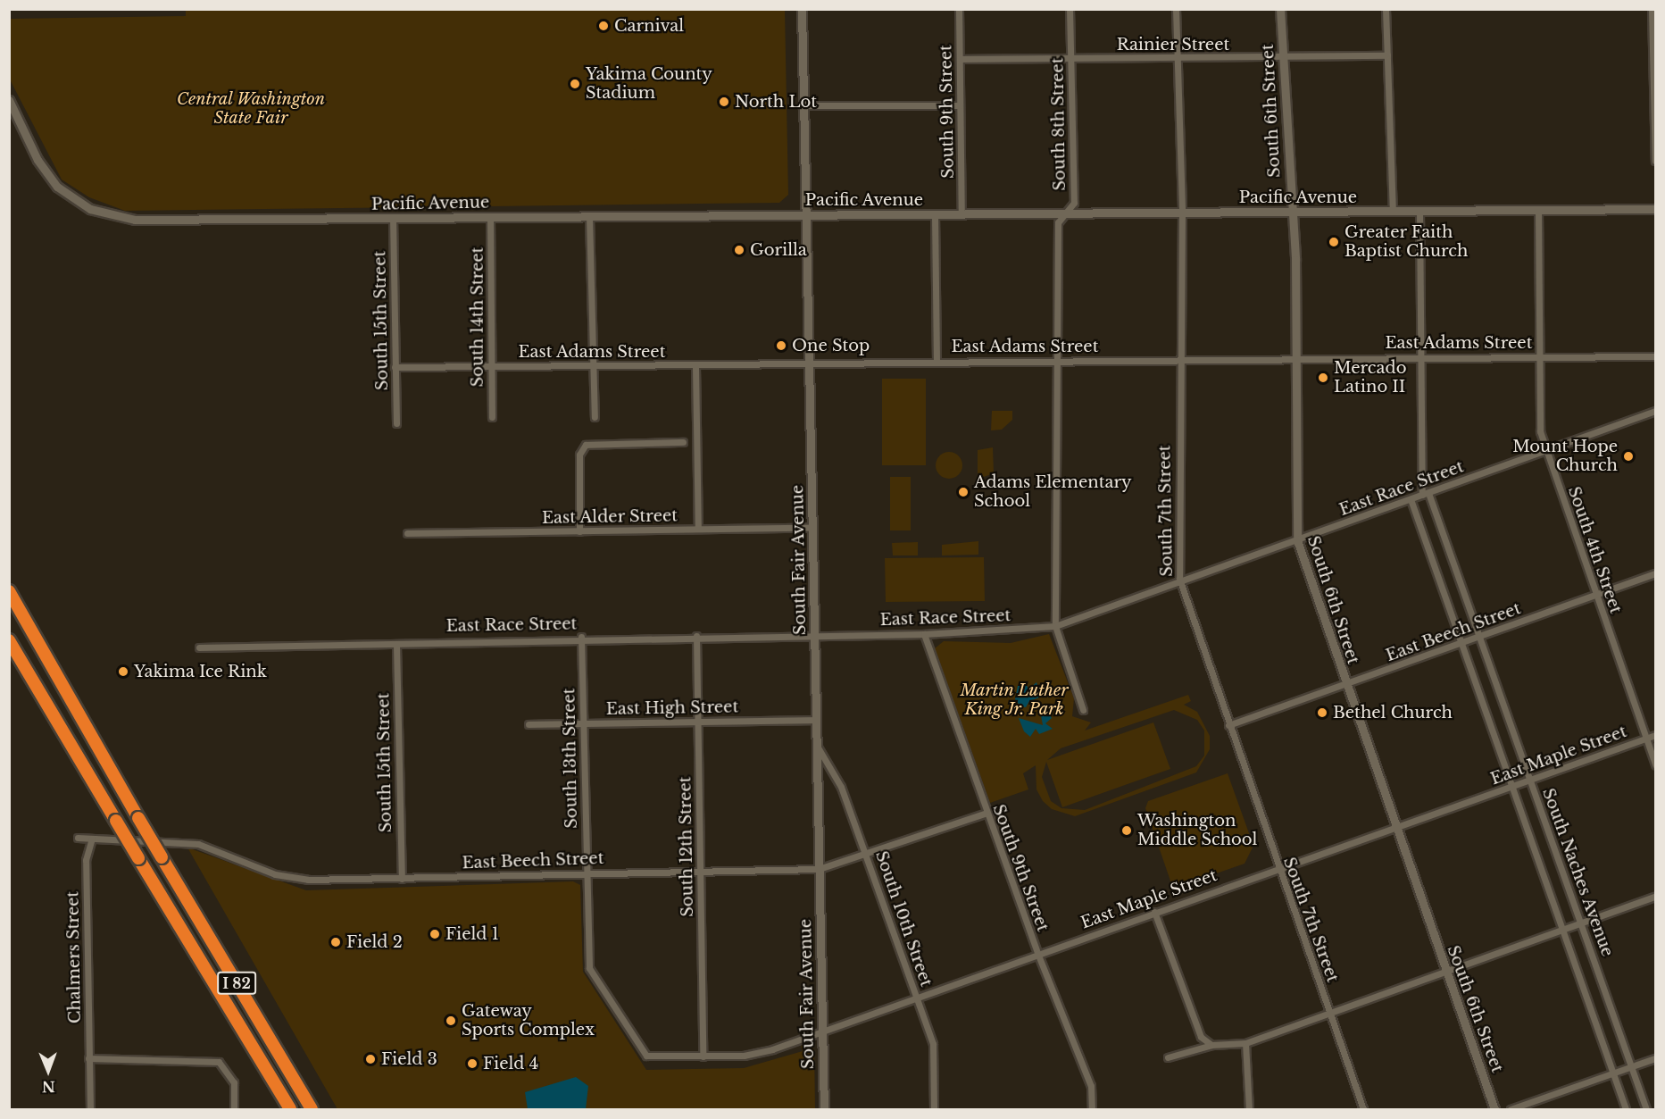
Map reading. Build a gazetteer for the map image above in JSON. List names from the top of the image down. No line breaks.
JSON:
{"streets":{"highway":["I 82"],"street":["Rainier Street","South 6th Street","South 9th Street","South 8th Street","Pacific Avenue","South 14th Street","South 15th Street","East Adams Street","East Race Street","South 7th Street","East Alder Street","South 4th Street","South Fair Avenue","East Beech Street","East High Street","East Maple Street","South 13th Street","South 12th Street","South Naches Avenue","South 10th Street","Chalmers Street"]},"crossings":[["Rainier Street","South 6th Street"],["Rainier Street","South 9th Street"],["Rainier Street","South 8th Street"],["Rainier Street","South 7th Street"],["South 6th Street","Pacific Avenue"],["South 6th Street","East Adams Street"],["South 6th Street","East Race Street"],["South 6th Street","East Beech Street"],["South 6th Street","East Maple Street"],["South 9th Street","Pacific Avenue"],["South 9th Street","East Race Street"],["South 9th Street","East Beech Street"],["South 9th Street","East Maple Street"],["South 8th Street","Pacific Avenue"],["South 8th Street","East Adams Street"],["South 8th Street","East Race Street"],["Pacific Avenue","South 14th Street"],["Pacific Avenue","South 15th Street"],["Pacific Avenue","South 7th Street"],["Pacific Avenue","South 4th Street"],["Pacific Avenue","South Fair Avenue"],["Pacific Avenue","South Naches Avenue"],["South 14th Street","East Adams Street"],["South 15th Street","East Adams Street"],["South 15th Street","East Race Street"],["South 15th Street","East Beech Street"],["East Adams Street","South 7th Street"],["East Adams Street","South 4th Street"],["East Adams Street","South Fair Avenue"],["East Adams Street","South Naches Avenue"],["East Race Street","South 7th Street"],["East Race Street","South 4th Street"],["East Race Street","South Fair Avenue"],["East Race Street","South 13th Street"],["East Race Street","South 12th Street"],["East Race Street","South Naches Avenue"],["South 7th Street","East Beech Street"],["South 7th Street","East Maple Street"],["East Alder Street","South Fair Avenue"],["South 4th Street","East Beech Street"],["South 4th Street","East Maple Street"],["South Fair Avenue","East Beech Street"],["South Fair Avenue","East High Street"],["South Fair Avenue","East Maple Street"],["South Fair Avenue","South 10th Street"],["East Beech Street","South 13th Street"],["East Beech Street","South 12th Street"],["East Beech Street","South Naches Avenue"],["East Beech Street","South 10th Street"],["East Beech Street","Chalmers Street"],["East High Street","South 13th Street"],["East High Street","South 12th Street"],["East Maple Street","South 13th Street"],["East Maple Street","South 12th Street"],["East Maple Street","South Naches Avenue"],["East Maple Street","South 10th Street"]],"parks":["Central Washington State Fair","Martin Luther King Jr. Park"],"places":["Carnival","Yakima County Stadium","North Lot","Greater Faith Baptist Church","Gorilla","One Stop","Mercado Latino II","Mount Hope Church","Adams Elementary School","Yakima Ice Rink","Bethel Church","Washington Middle School","Field 1","Field 2","Gateway Sports Complex","Field 3","Field 4"],"north":"bottom"}
